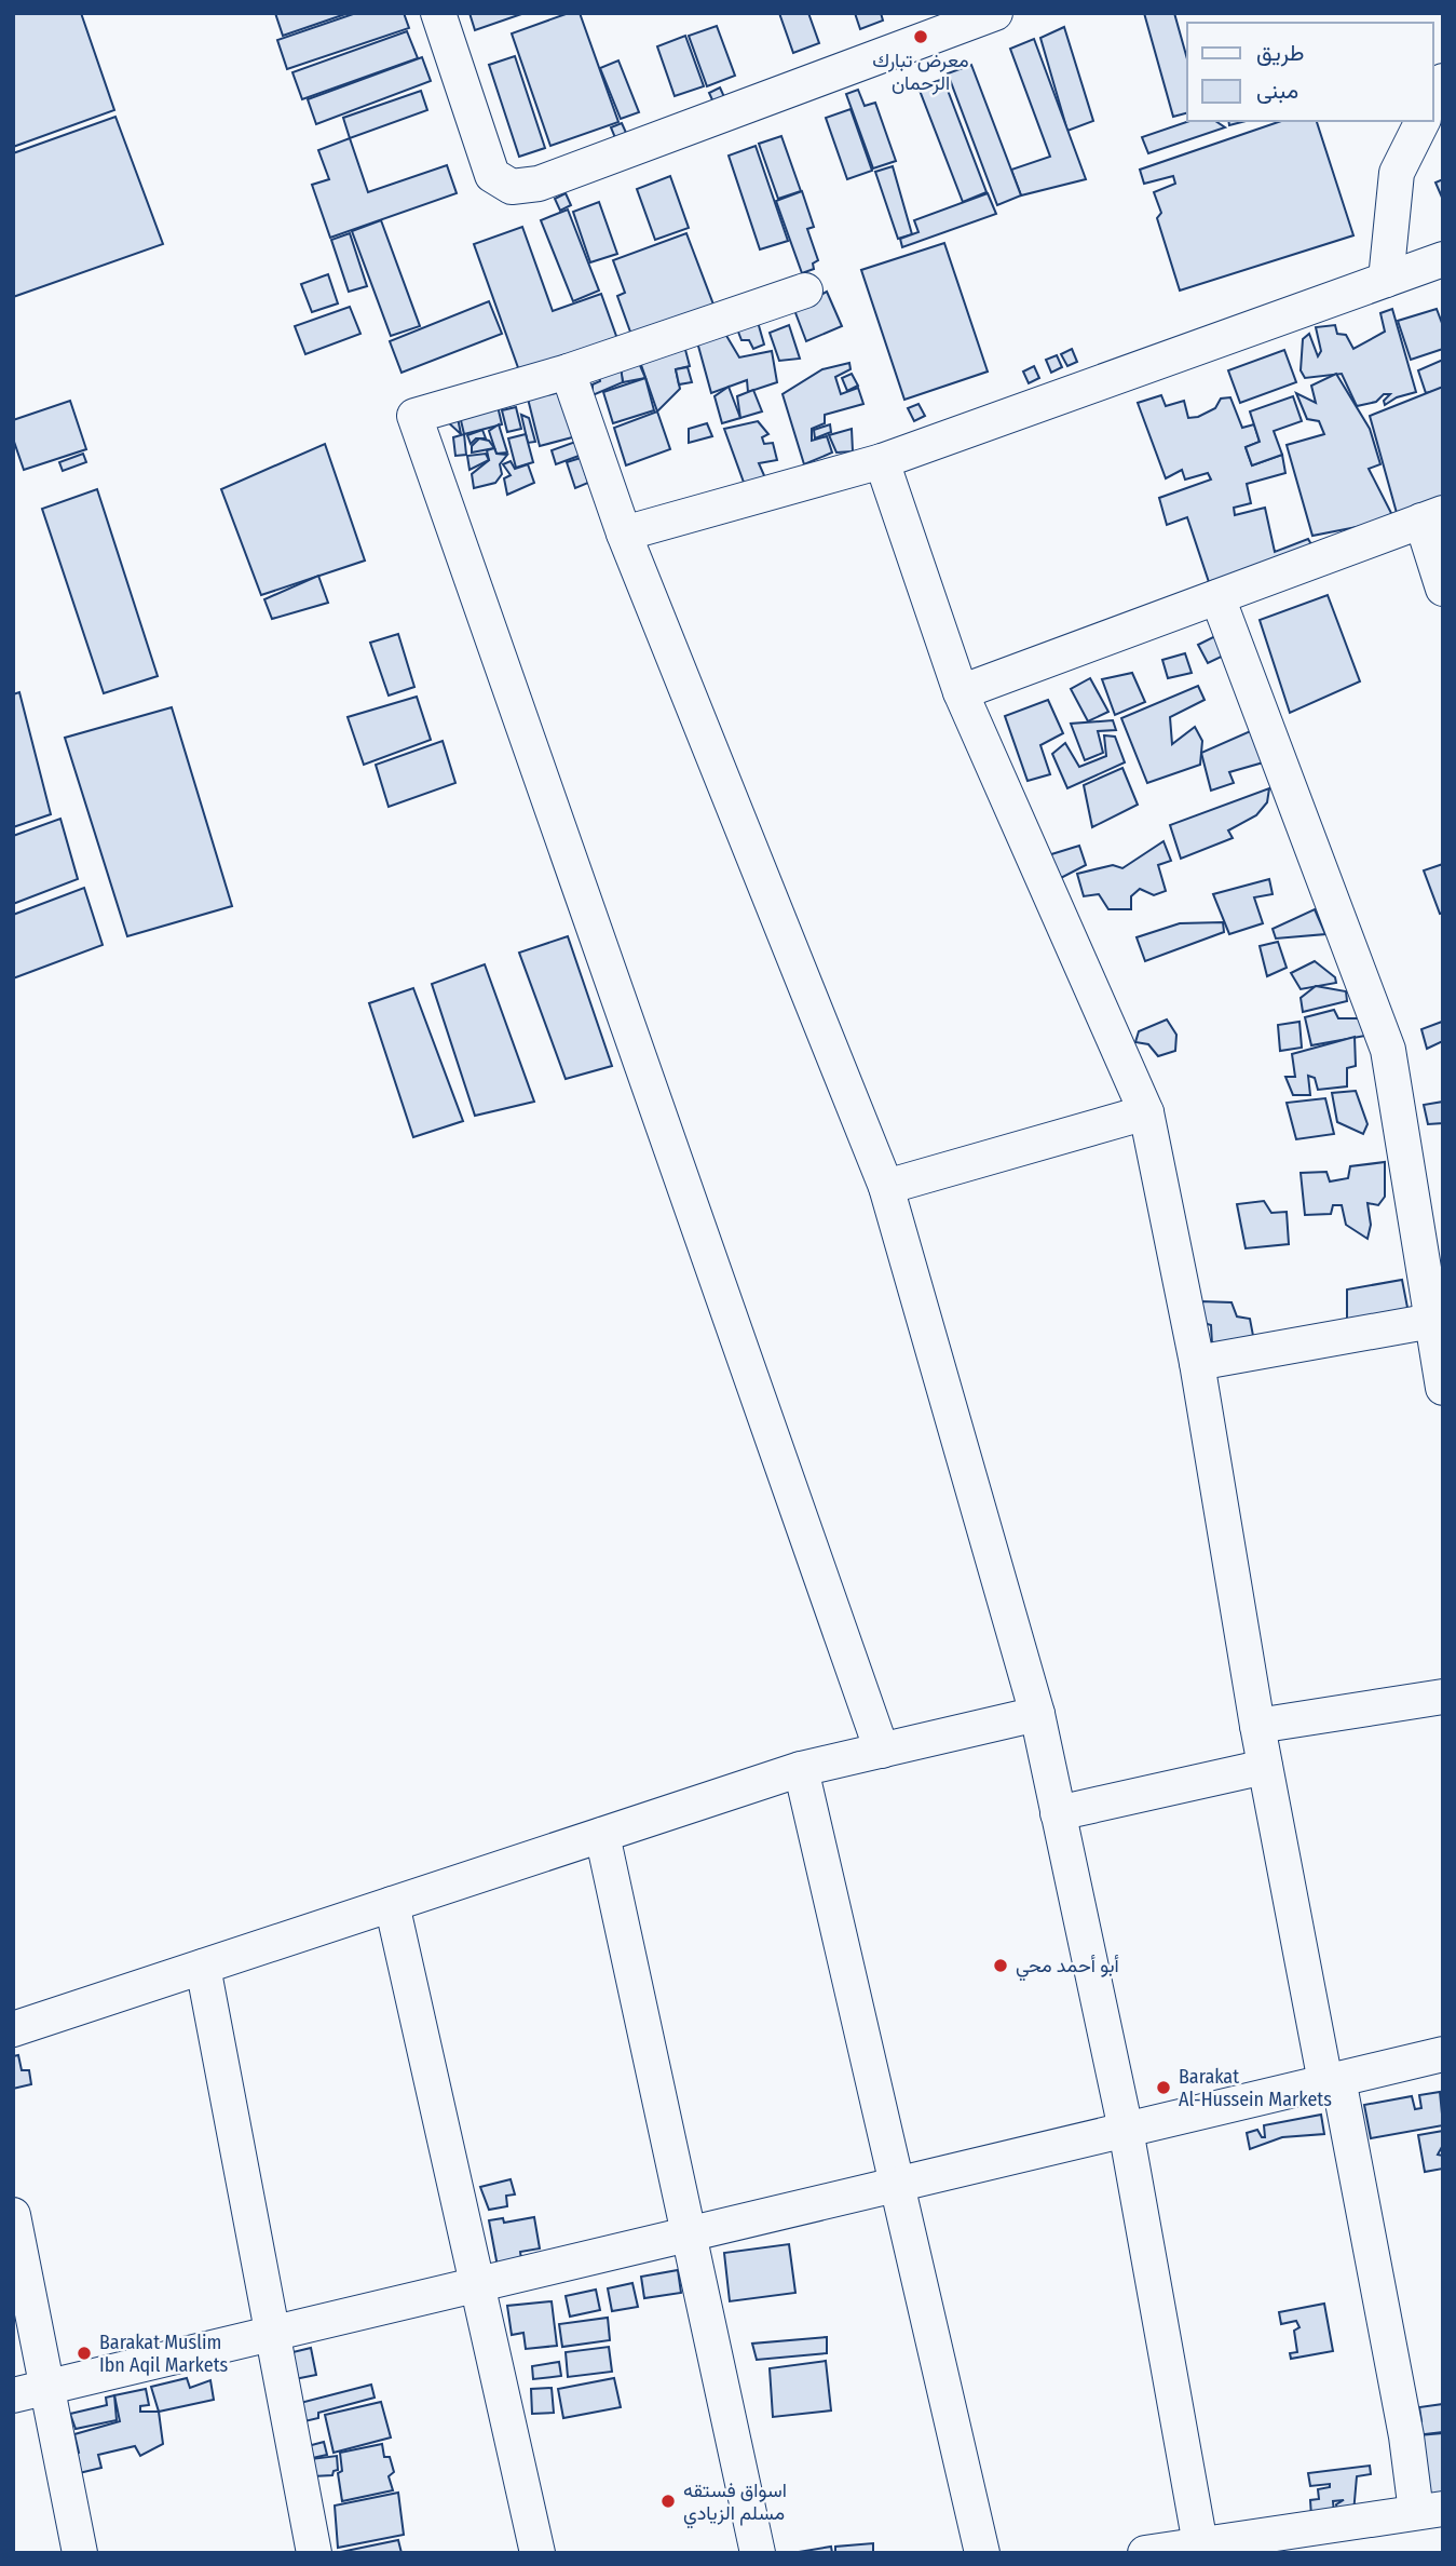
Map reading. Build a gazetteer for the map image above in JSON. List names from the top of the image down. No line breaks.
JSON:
{"places":["معرض تبارك الرحمان","أبو أحمد محي","Barakat Al-Hussein Markets","Barakat Muslim Ibn Aqil Markets","اسواق فستقه مسلم الزيادي"],"legend":["طريق","مبنى"]}
